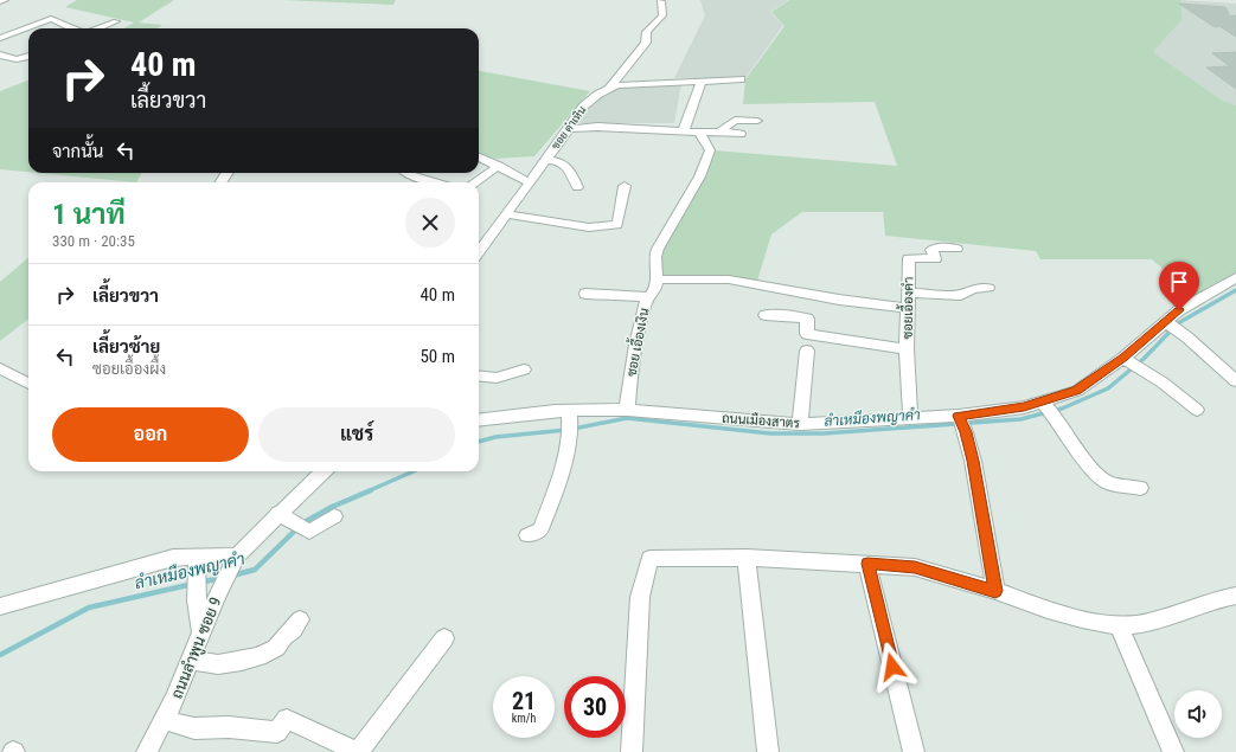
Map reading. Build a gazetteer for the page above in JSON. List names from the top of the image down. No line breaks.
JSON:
{"streets":{"street":["ซอย ต๋าเหิน","ซอยเอื้องคำ","ซอย เอื้องเงิน","ถนนเมืองสาตร","ถนนลำพูน ซอย 9"]},"crossings":[["ซอยเอื้องคำ","ถนนเมืองสาตร"],["ซอย เอื้องเงิน","ถนนเมืองสาตร"]],"water":["ลำเหมืองพญาคำ"],"page":{"turn":["40 m","เลี้ยวขวา"],"then":"จากนั้น","heading":["1 นาที","330 m · 20:35"],"list":[{"name":"เลี้ยวขวา","value":"40 m"},{"name":"เลี้ยวซ้าย","note":"ซอยเอื้องผื้ง","value":"50 m"}],"buttons":["ออก","แชร์"],"speed":"21 km/h","limit":"30"}}
